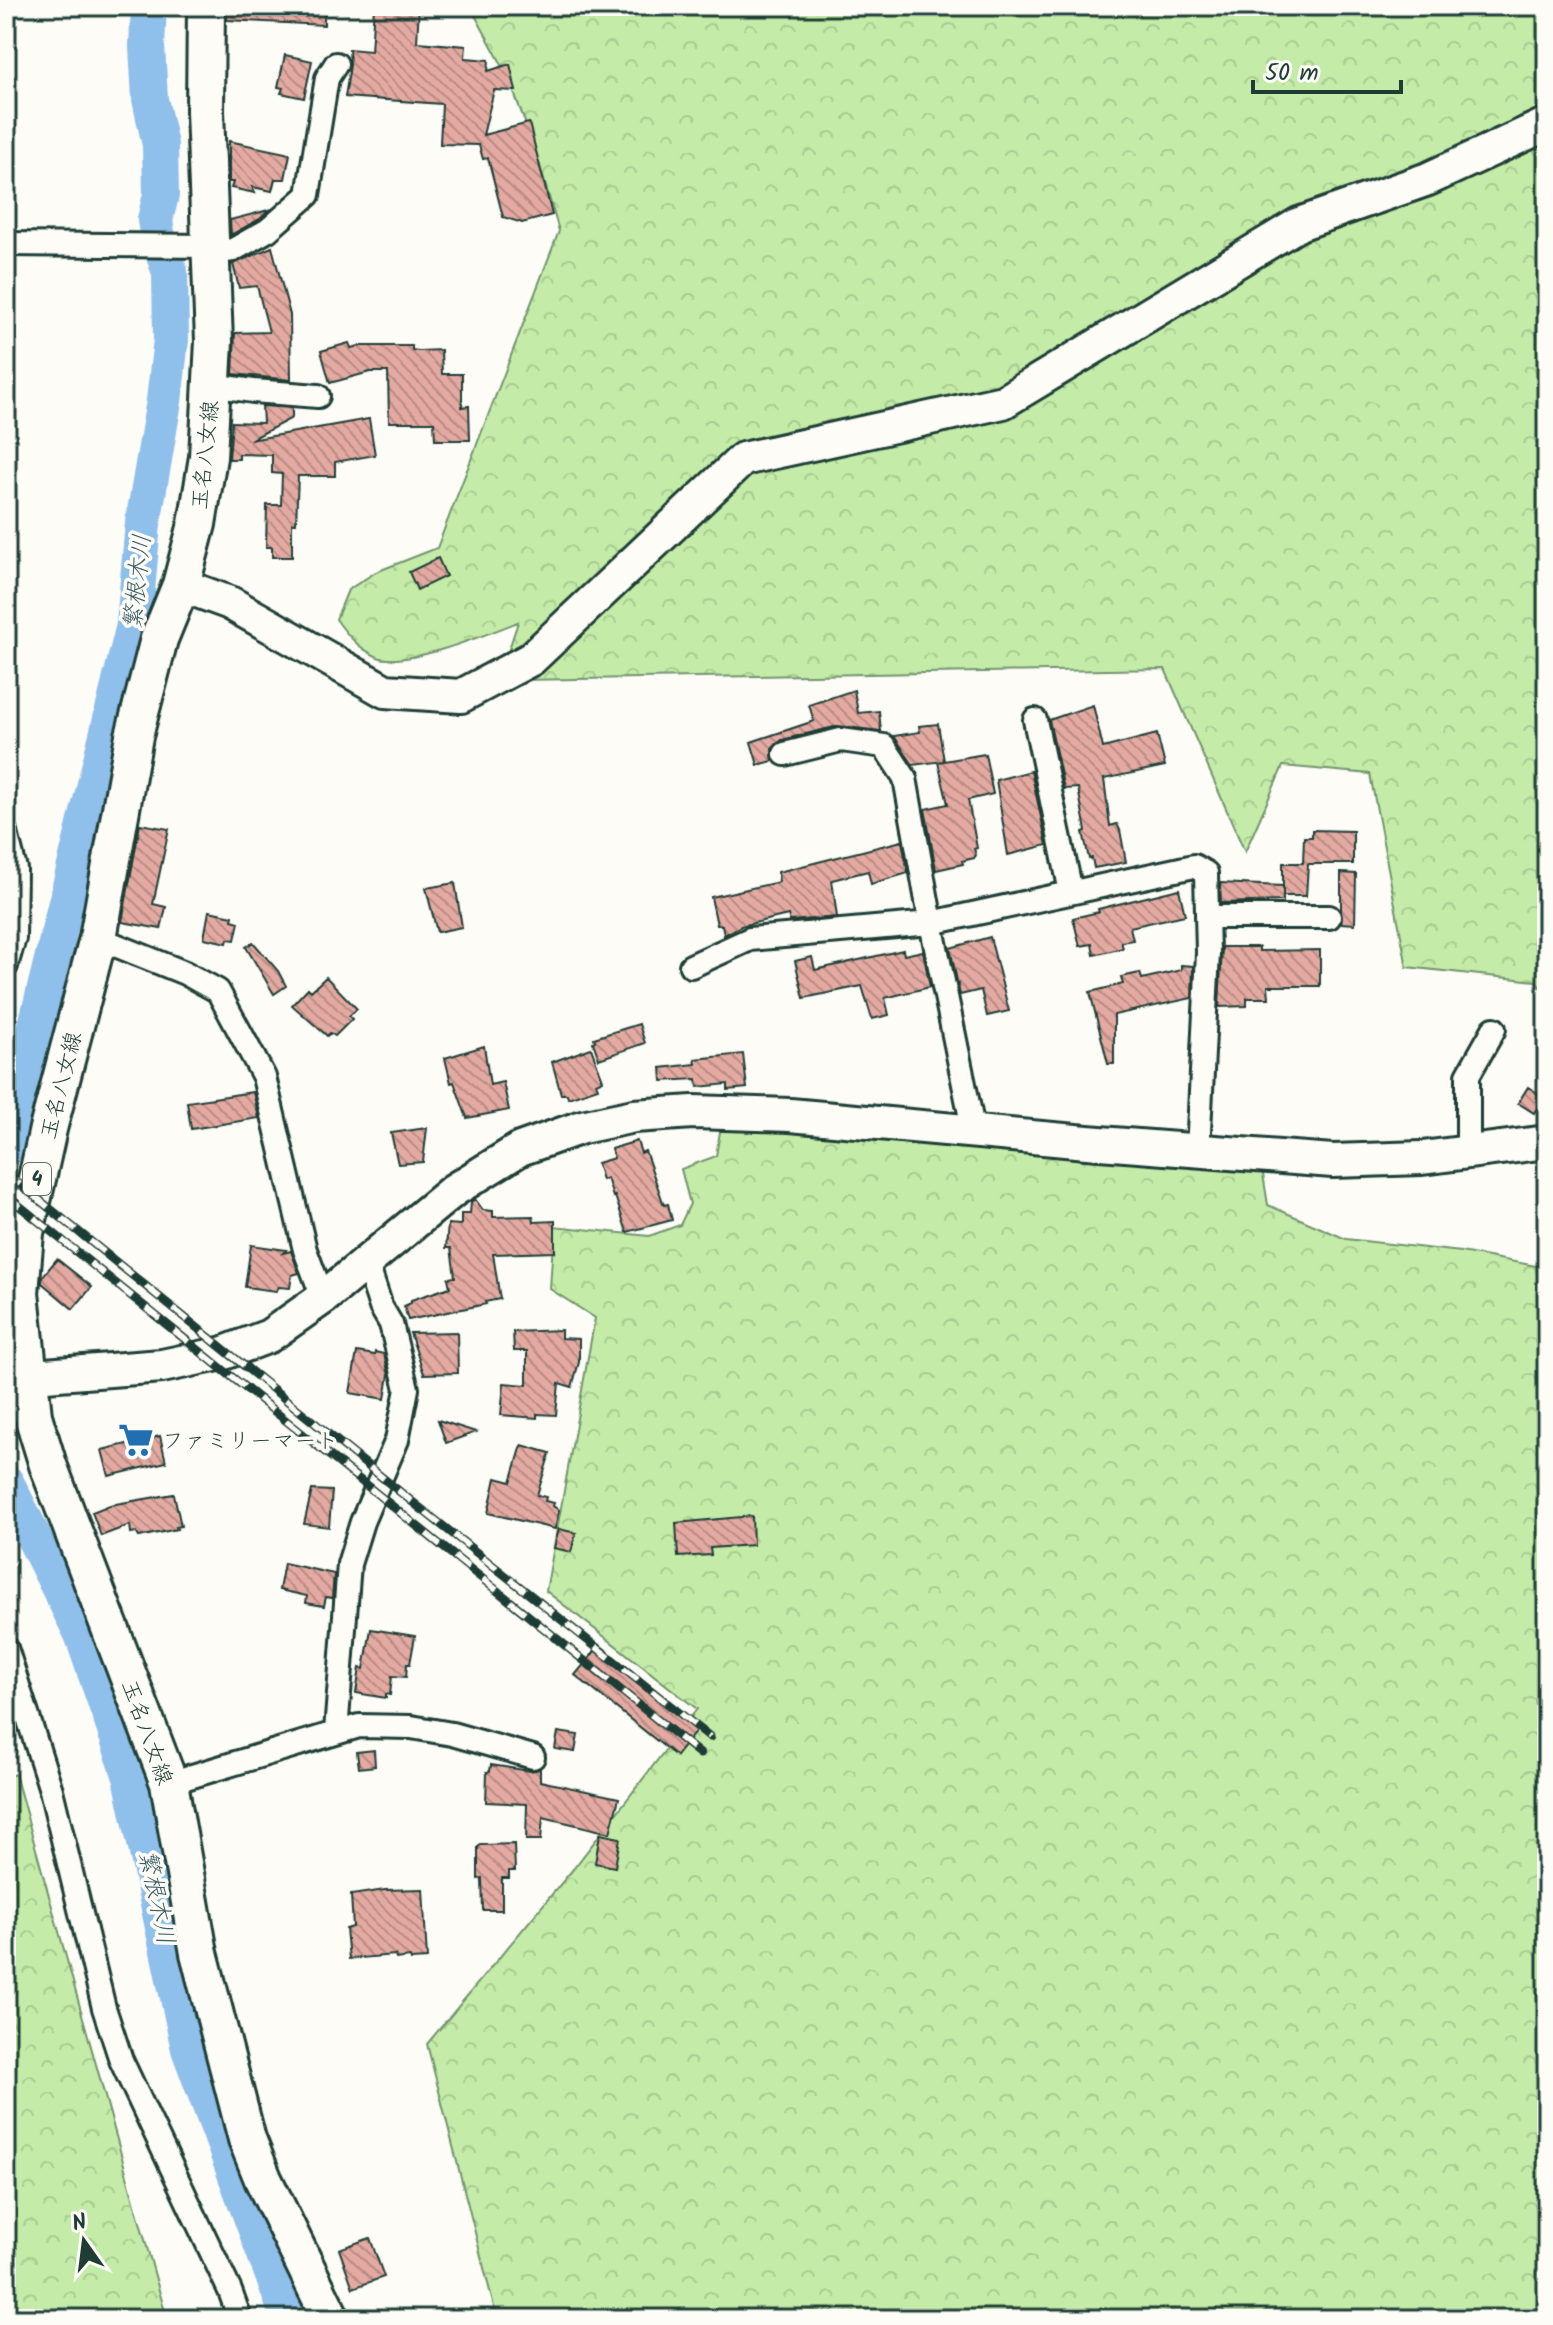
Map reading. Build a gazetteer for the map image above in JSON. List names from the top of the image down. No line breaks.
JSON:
{"streets":{"main road":["玉名八女線","4"]},"water":["繁根木川"],"places":{"supermarket":["ファミリーマート"]},"scale_bar":"50 m","north":"top"}
